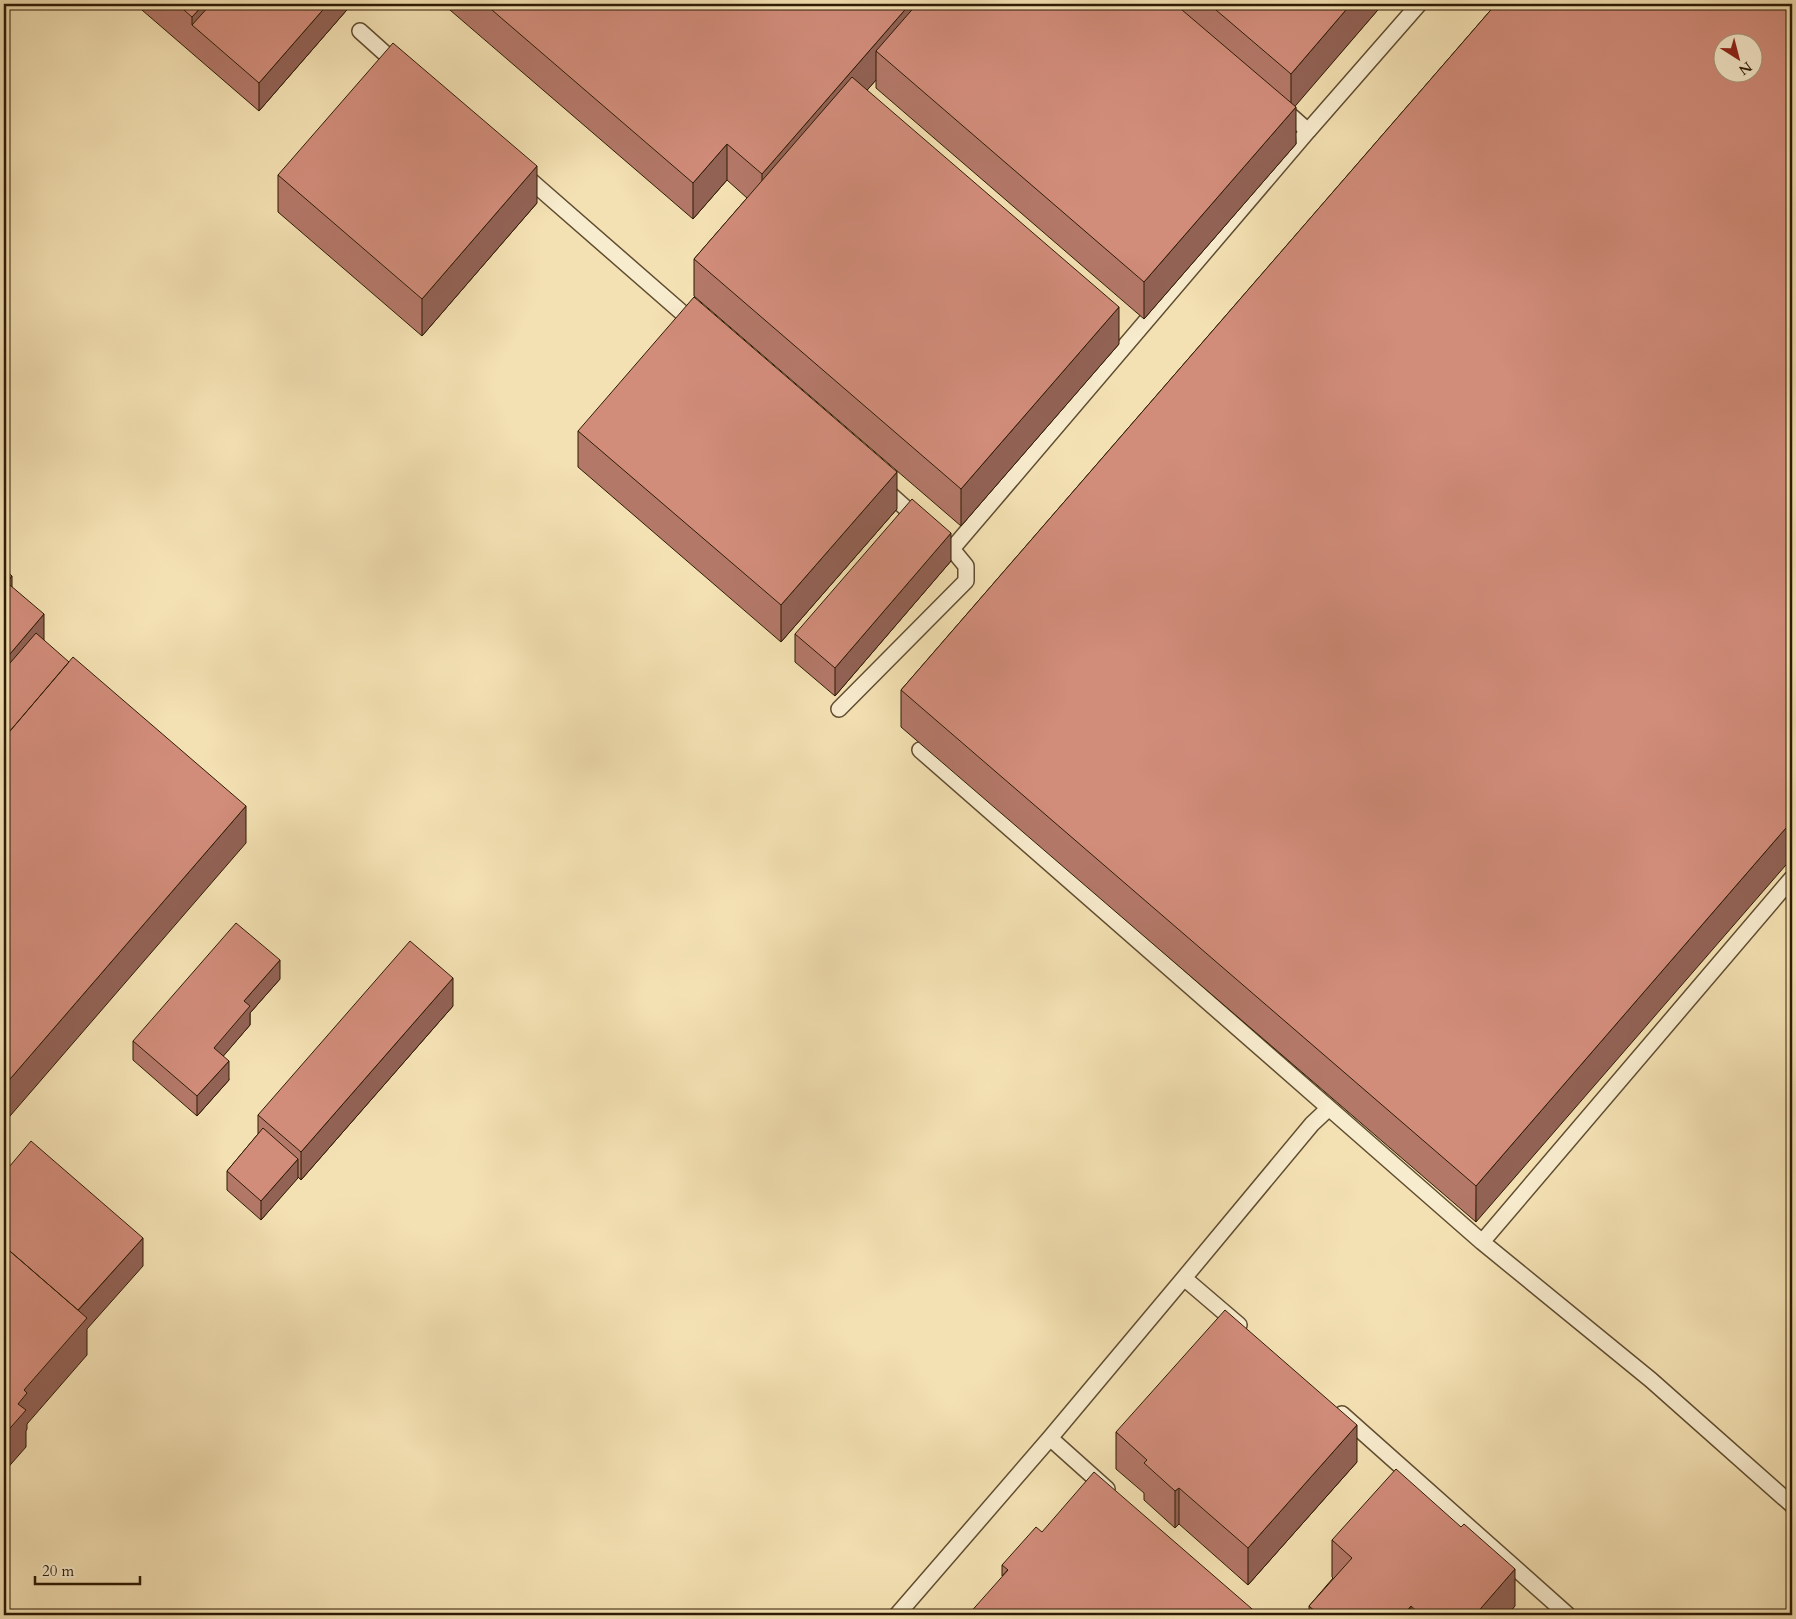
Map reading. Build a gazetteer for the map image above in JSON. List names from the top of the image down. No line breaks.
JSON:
{"scale_bar":"20 m","north":"bottom right"}
